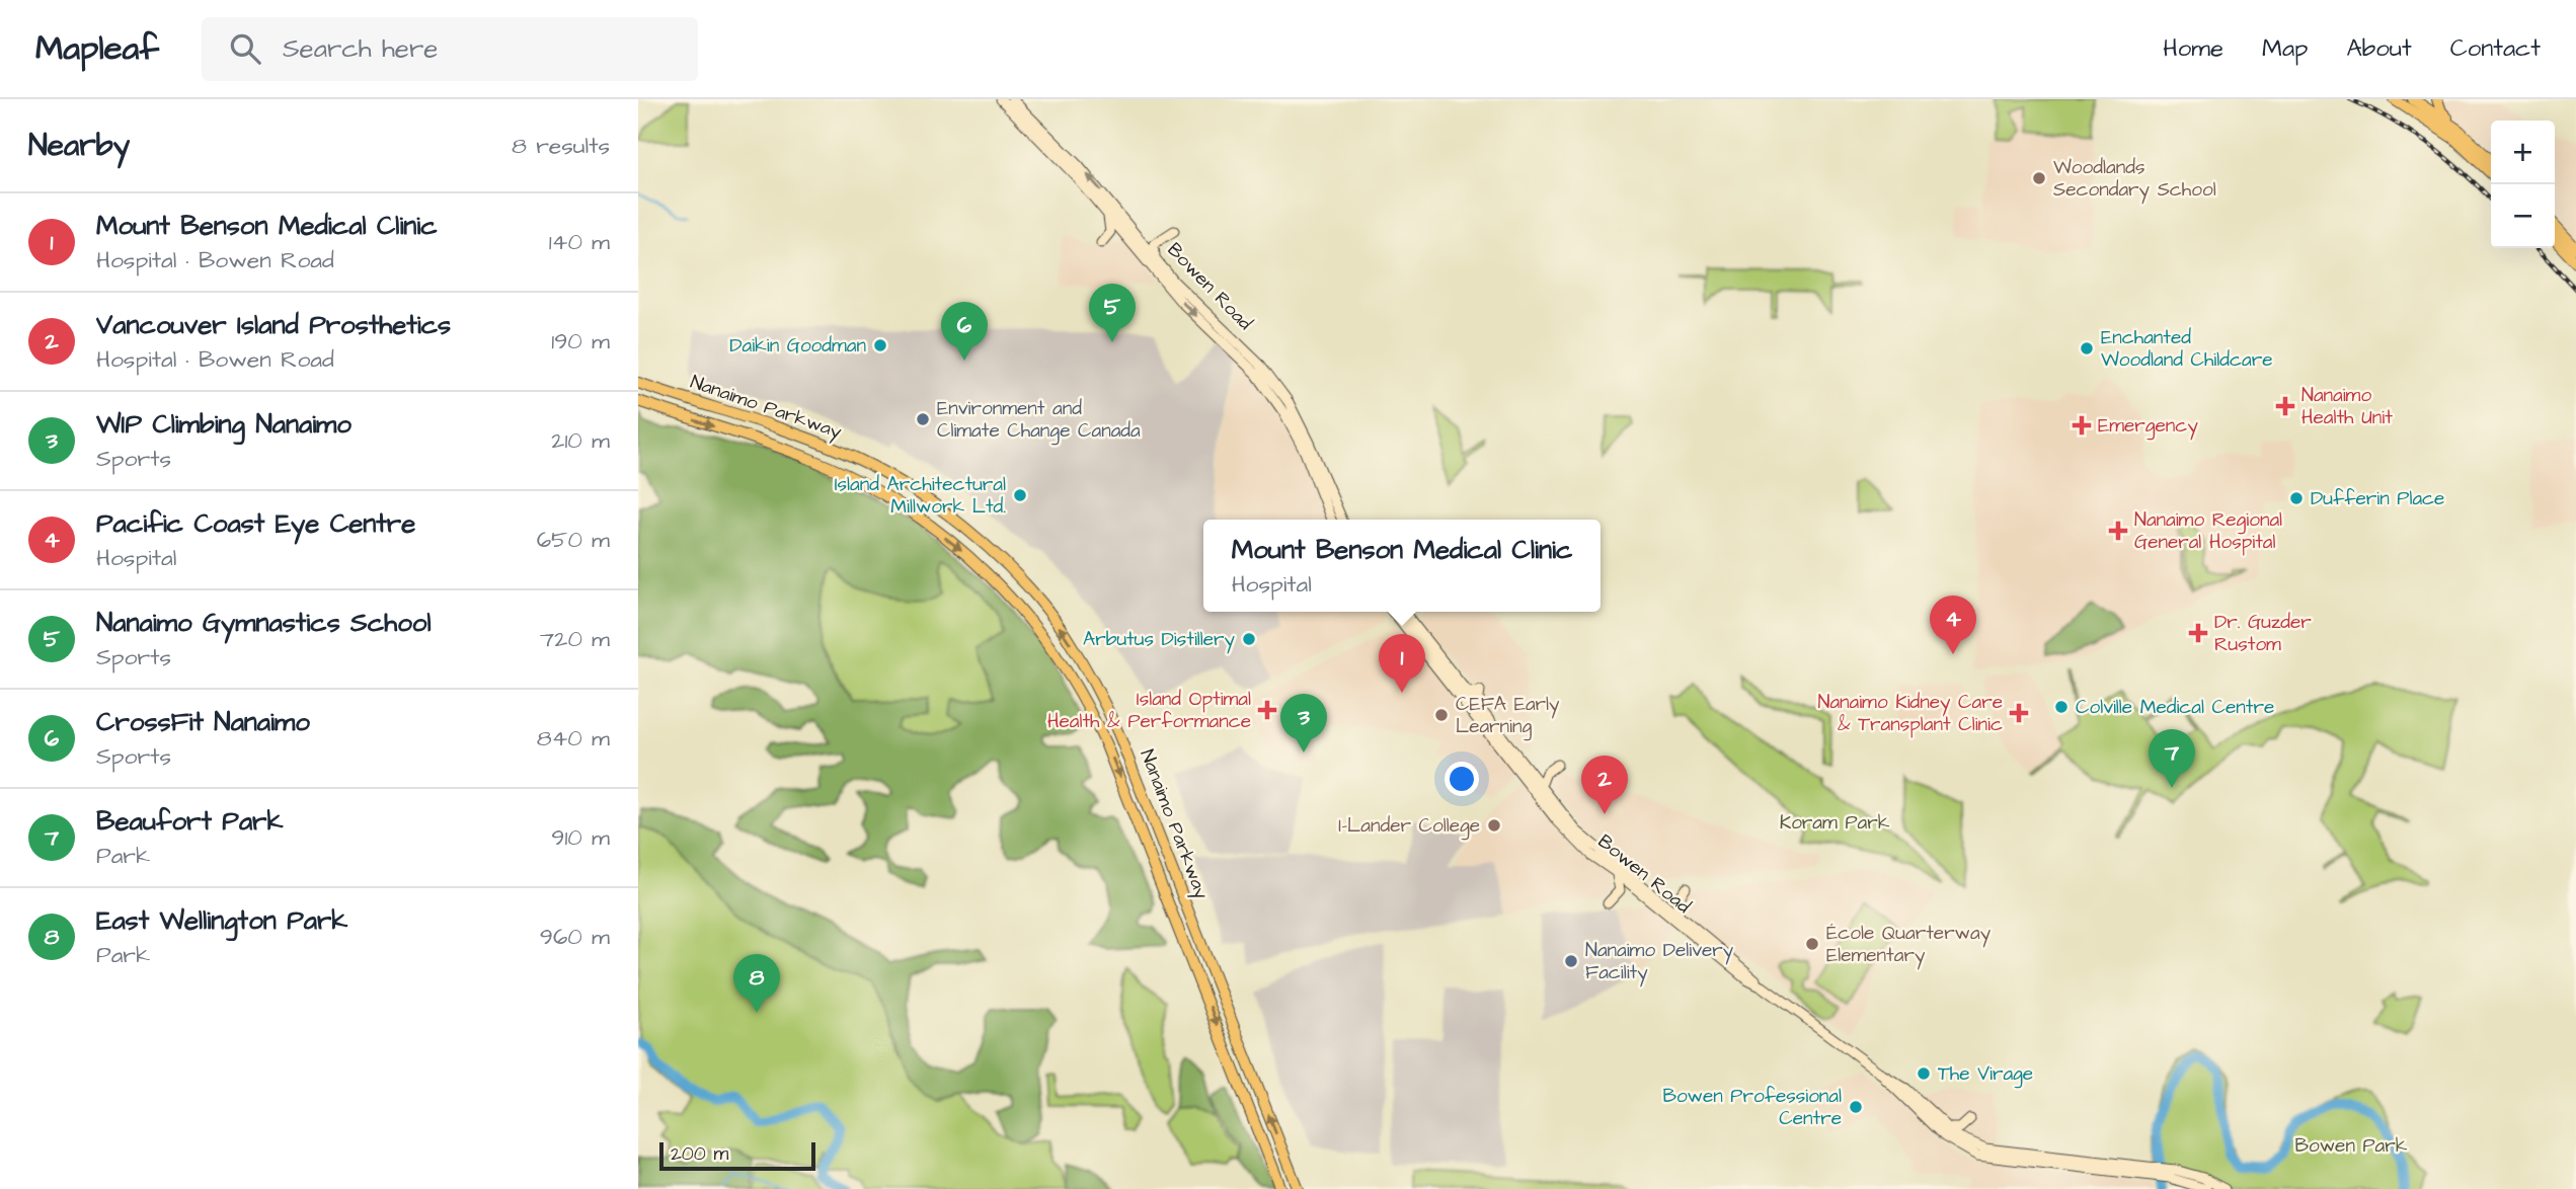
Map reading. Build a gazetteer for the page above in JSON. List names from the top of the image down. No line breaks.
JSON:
{"streets":{"main road":["Bowen Road","Nanaimo Parkway"]},"parks":["Koram Park","Bowen Park"],"places":{"other":["Woodlands Secondary School","Daikin Goodman","Enchanted Woodland Childcare","Environment and Climate Change Canada","Island Architectural Millwork Ltd.","Dufferin Place","Arbutus Distillery","Colville Medical Centre","CEFA Early Learning","I-Lander College","École Quarterway Elementary","Nanaimo Delivery Facility","The Virage","Bowen Professional Centre"],"health":["Nanaimo Health Unit","Emergency","Nanaimo Regional General Hospital","Dr. Guzder Rustom","Island Optimal Health & Performance","Nanaimo Kidney Care & Transplant Clinic"]},"scale_bar":"200 m","page":{"header":"Mapleaf","search":"Search here","nav":["Home","Map","About","Contact"],"heading":["Nearby","8 results"],"map_buttons":["+","−"],"list":[{"mark":"1","name":"Mount Benson Medical Clinic","note":"Hospital · Bowen Road","value":"140 m"},{"mark":"2","name":"Vancouver Island Prosthetics","note":"Hospital · Bowen Road","value":"190 m"},{"mark":"3","name":"WIP Climbing Nanaimo","note":"Sports","value":"210 m"},{"mark":"4","name":"Pacific Coast Eye Centre","note":"Hospital","value":"650 m"},{"mark":"5","name":"Nanaimo Gymnastics School","note":"Sports","value":"720 m"},{"mark":"6","name":"CrossFit Nanaimo","note":"Sports","value":"840 m"},{"mark":"7","name":"Beaufort Park","note":"Park","value":"910 m"},{"mark":"8","name":"East Wellington Park","note":"Park","value":"960 m"}],"pins":["5","6","4","1","3","7","2","8"],"popup":["Mount Benson Medical Clinic","Hospital"],"scale":"200 m"}}
